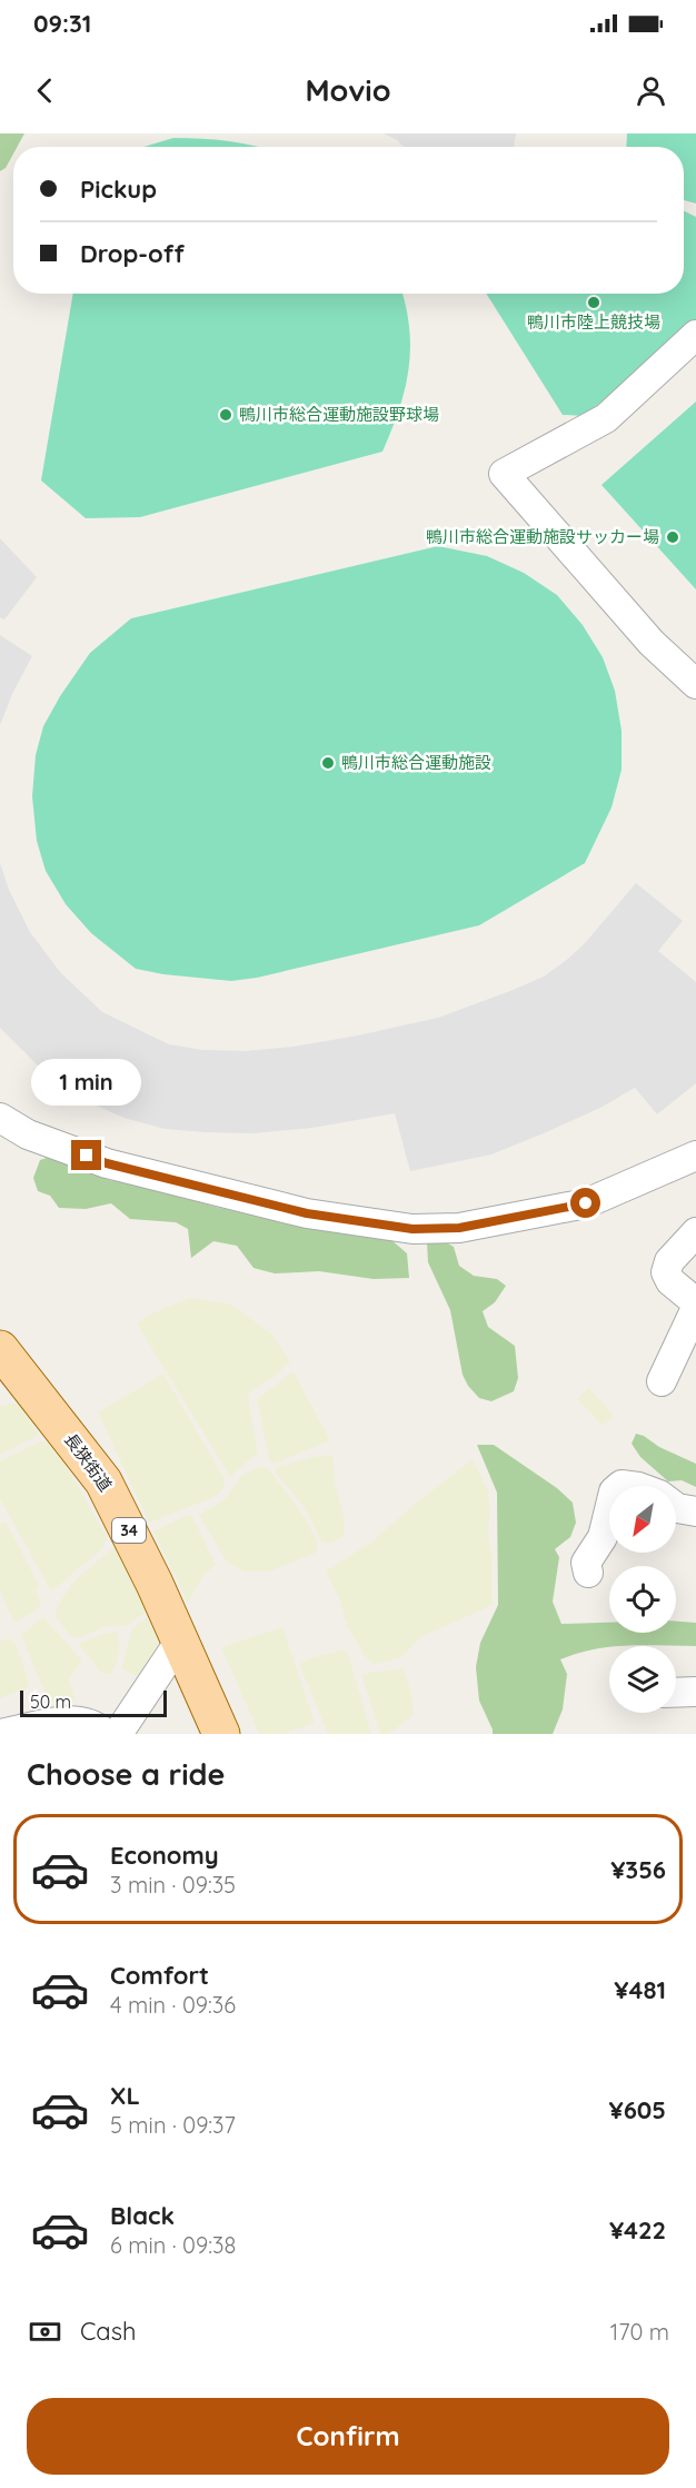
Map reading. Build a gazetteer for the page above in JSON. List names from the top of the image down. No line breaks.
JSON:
{"streets":{"main road":["長狭街道","34"]},"places":["鴨川市陸上競技場","鴨川市総合運動施設野球場","鴨川市総合運動施設サッカー場","鴨川市総合運動施設"],"scale_bar":"50 m","north":"bottom left","page":{"status":"09:31","header":"Movio","banner":["Pickup","Drop-off"],"bubble":"1 min","scale":"50 m","heading":"Choose a ride","list":[{"name":"Economy","note":"3 min · 09:35","value":"¥356"},{"name":"Comfort","note":"4 min · 09:36","value":"¥481"},{"name":"XL","note":"5 min · 09:37","value":"¥605"},{"name":"Black","note":"6 min · 09:38","value":"¥422"}],"pay":["Cash","170 m"],"buttons":"Confirm"}}
